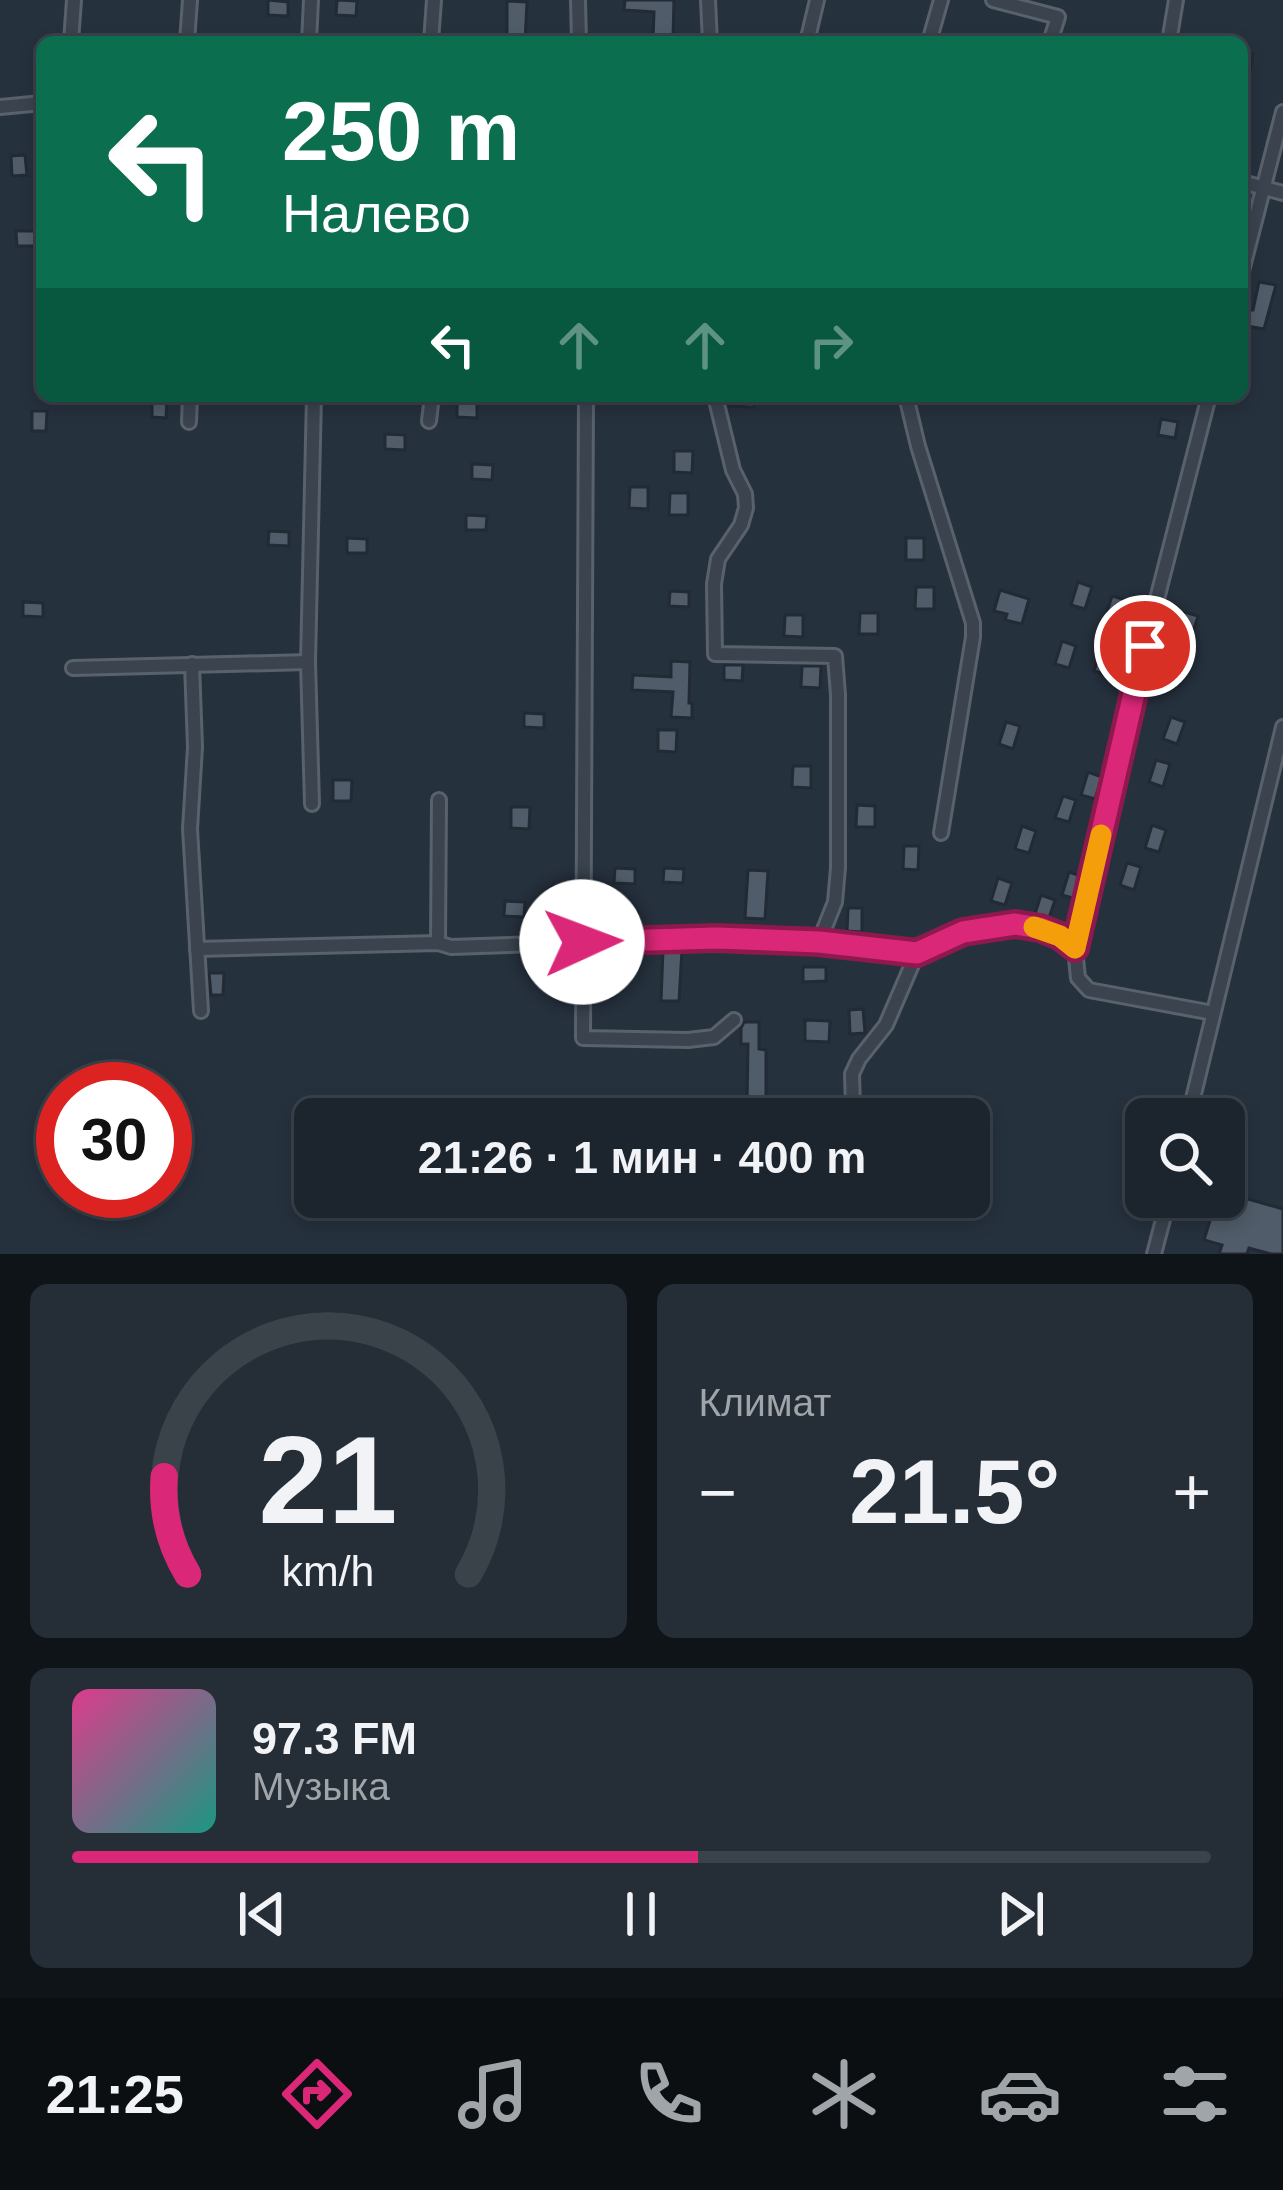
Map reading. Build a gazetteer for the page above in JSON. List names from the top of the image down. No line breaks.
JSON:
{"page":{"turn":["250 m","Налево"],"limit":"30","trip":"21:26 · 1 мин · 400 m","tile":"Климат","heat":["−","21.5°","+"],"song":["97.3 FM","Музыка"],"tabs":"21:25","gauge":["21","km/h"]}}
